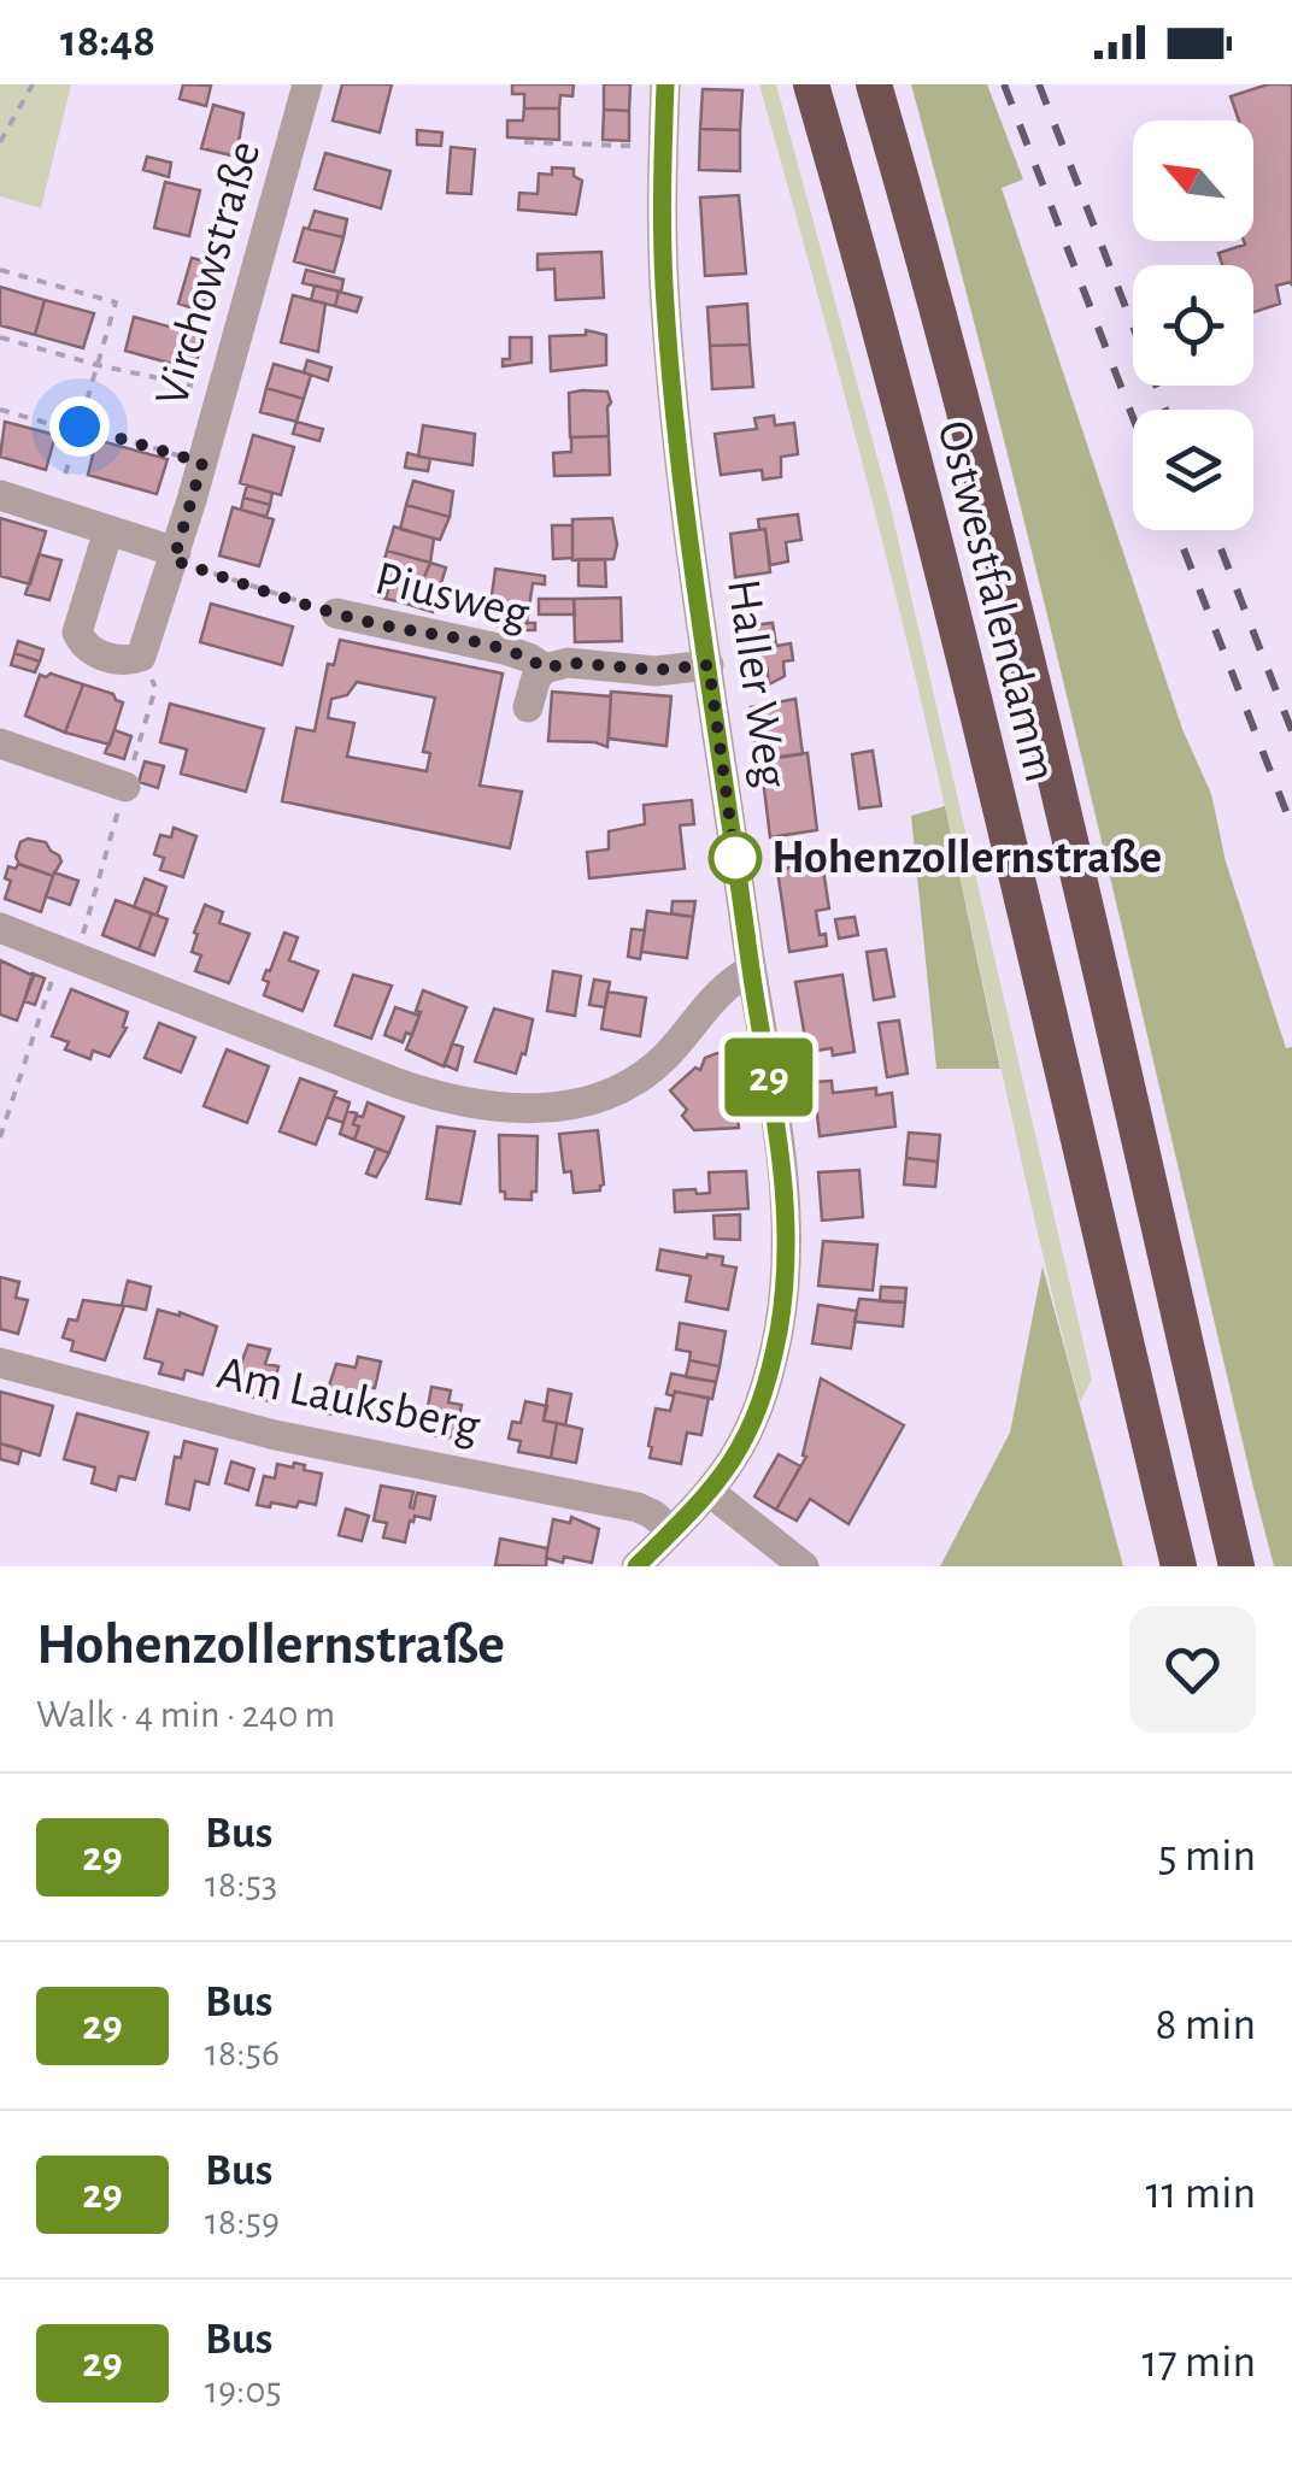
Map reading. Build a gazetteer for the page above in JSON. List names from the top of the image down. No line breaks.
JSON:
{"streets":{"highway":["Ostwestfalendamm"],"street":["Virchowstraße","Piusweg","Haller Weg","Am Lauksberg"]},"crossings":[["Piusweg","Haller Weg"],["Haller Weg","Am Lauksberg"]],"places":["Hohenzollernstraße"],"lines":["bus line 29"],"north":"top left","page":{"status":"18:48","on_map":"29","heading":["Hohenzollernstraße","Walk · 4 min · 240 m"],"list":[{"mark":"29","name":"Bus","note":"18:53","value":"5 min"},{"mark":"29","name":"Bus","note":"18:56","value":"8 min"},{"mark":"29","name":"Bus","note":"18:59","value":"11 min"},{"mark":"29","name":"Bus","note":"19:05","value":"17 min"}]}}
